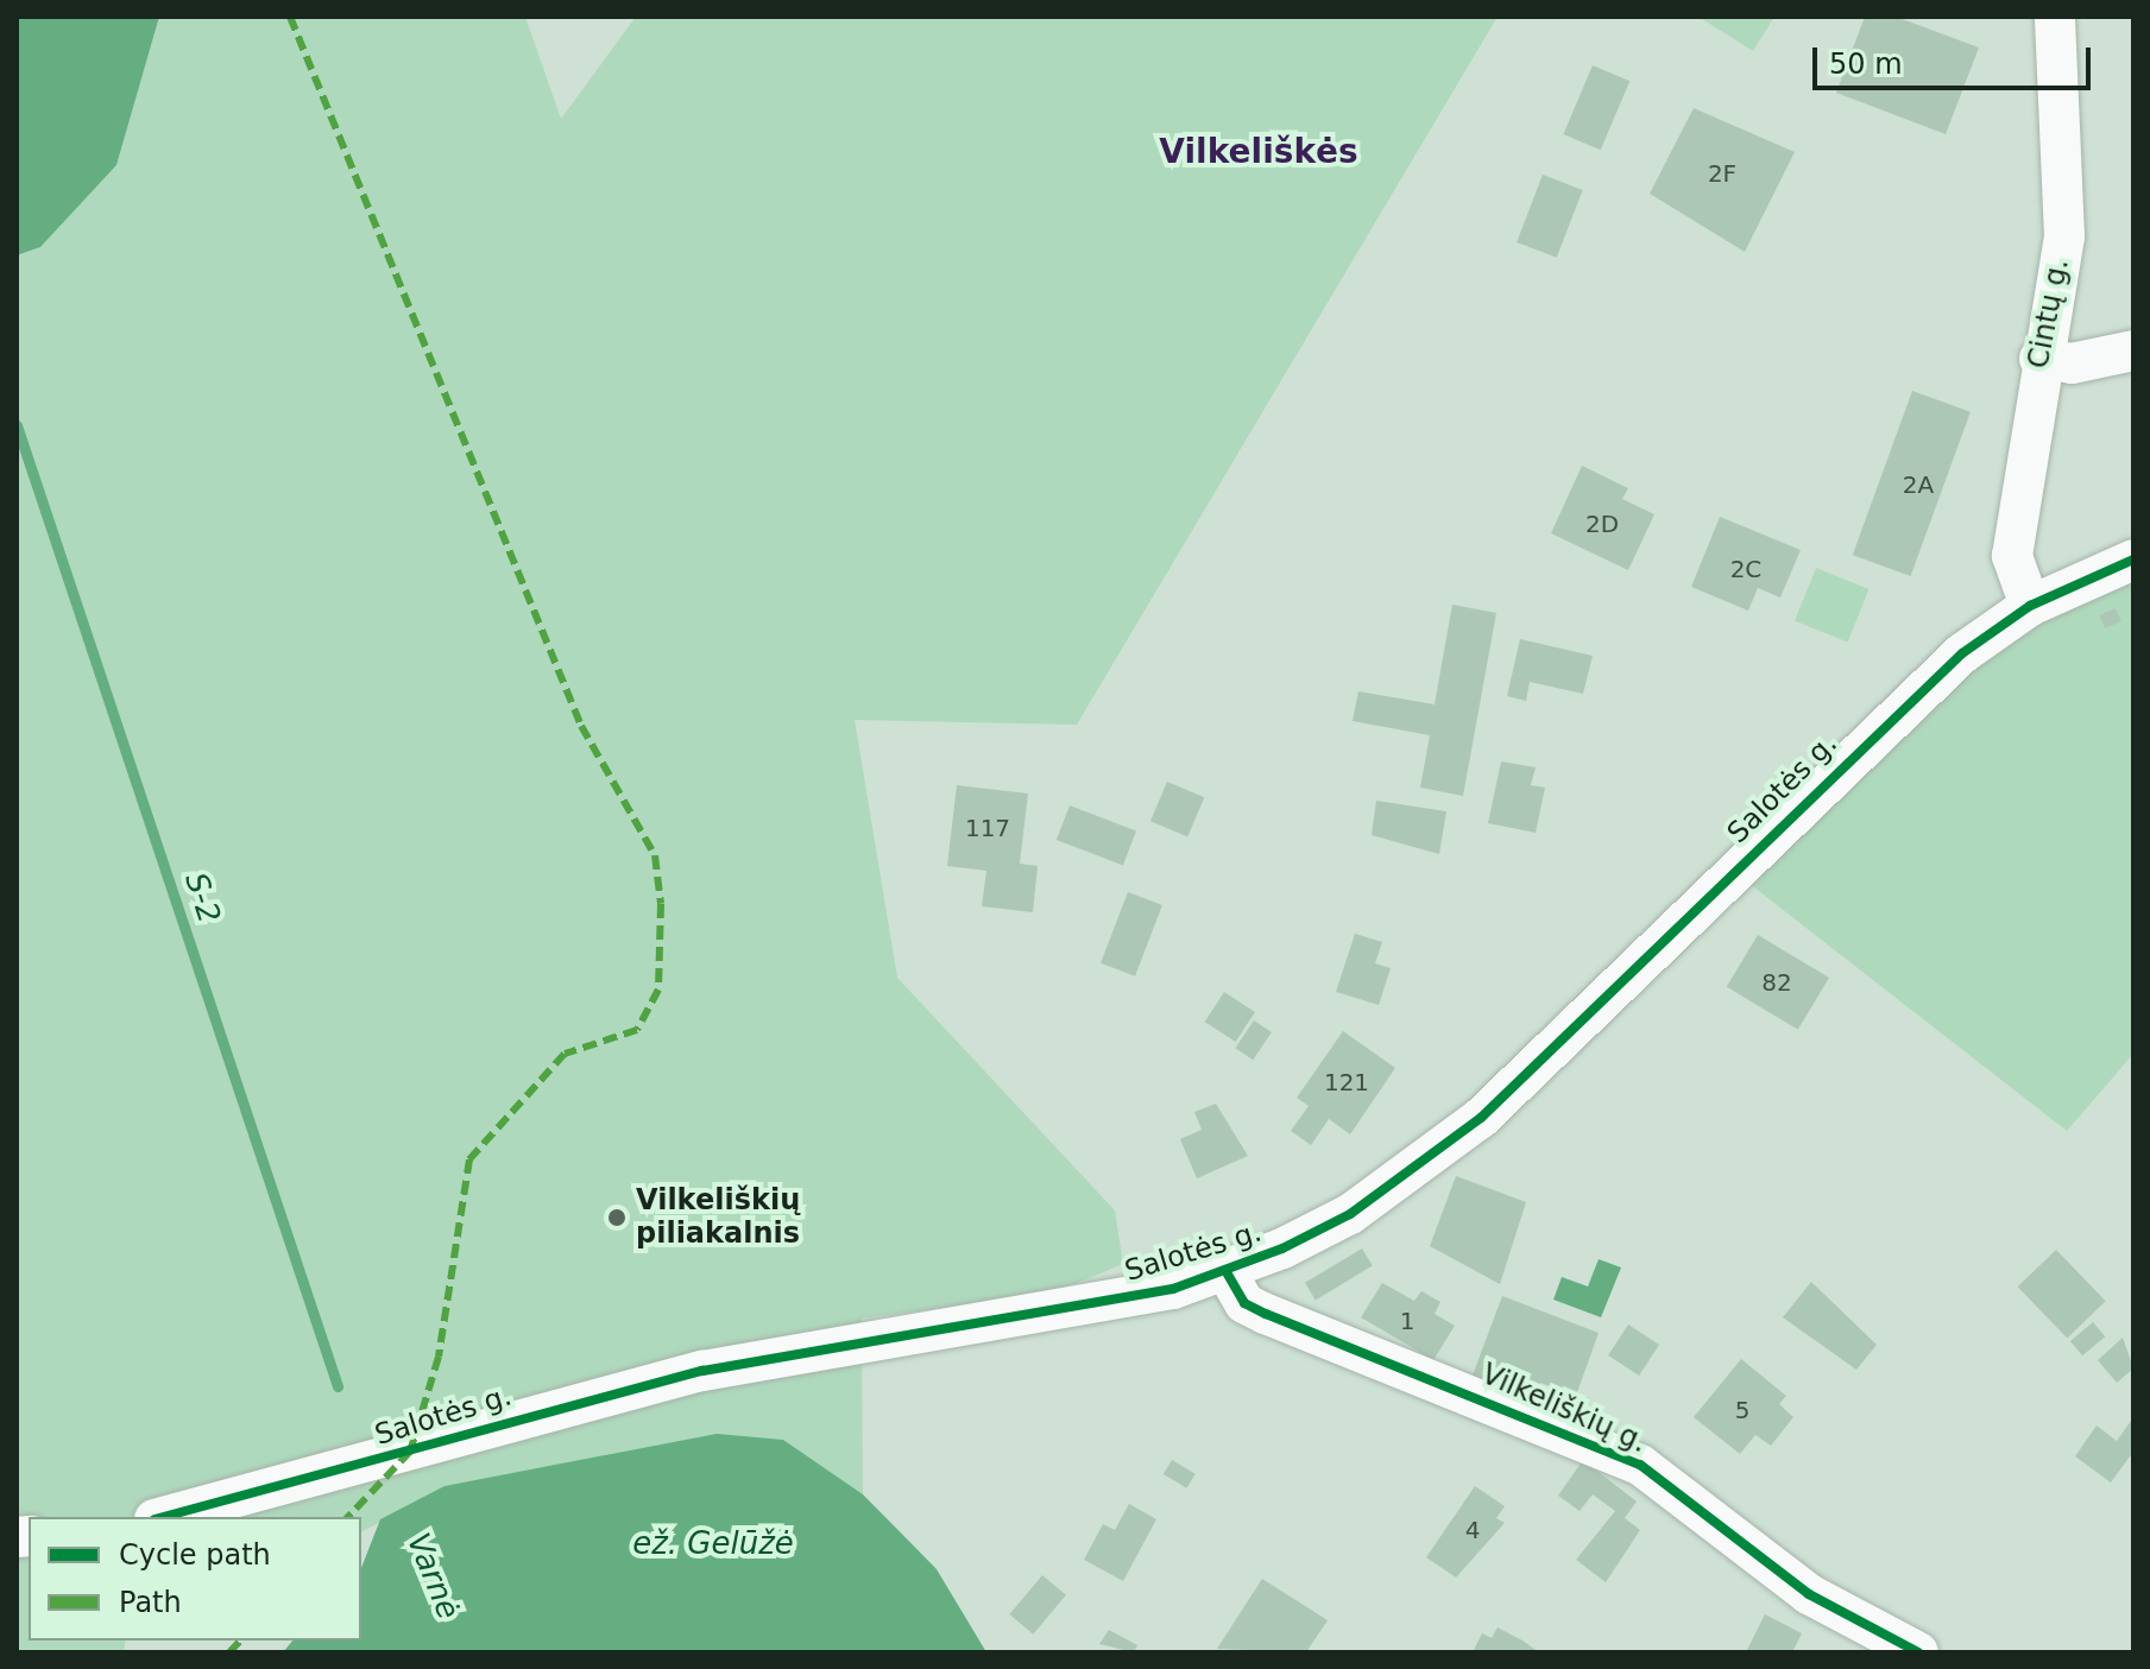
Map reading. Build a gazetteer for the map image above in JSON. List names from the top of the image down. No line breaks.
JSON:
{"streets":{"street":["Cintų g.","Salotės g.","Vilkeliškių g."]},"crossings":[["Cintų g.","Salotės g."],["Salotės g.","Vilkeliškių g."]],"districts":["Vilkeliškės"],"water":["S-2","ež. Gelūžė","Varnė"],"places":["Vilkeliškių piliakalnis"],"house_numbers":["2F","2A","2D","2C","117","82","121","1","5","4"],"legend":["Cycle path","Path"],"scale_bar":"50 m"}
